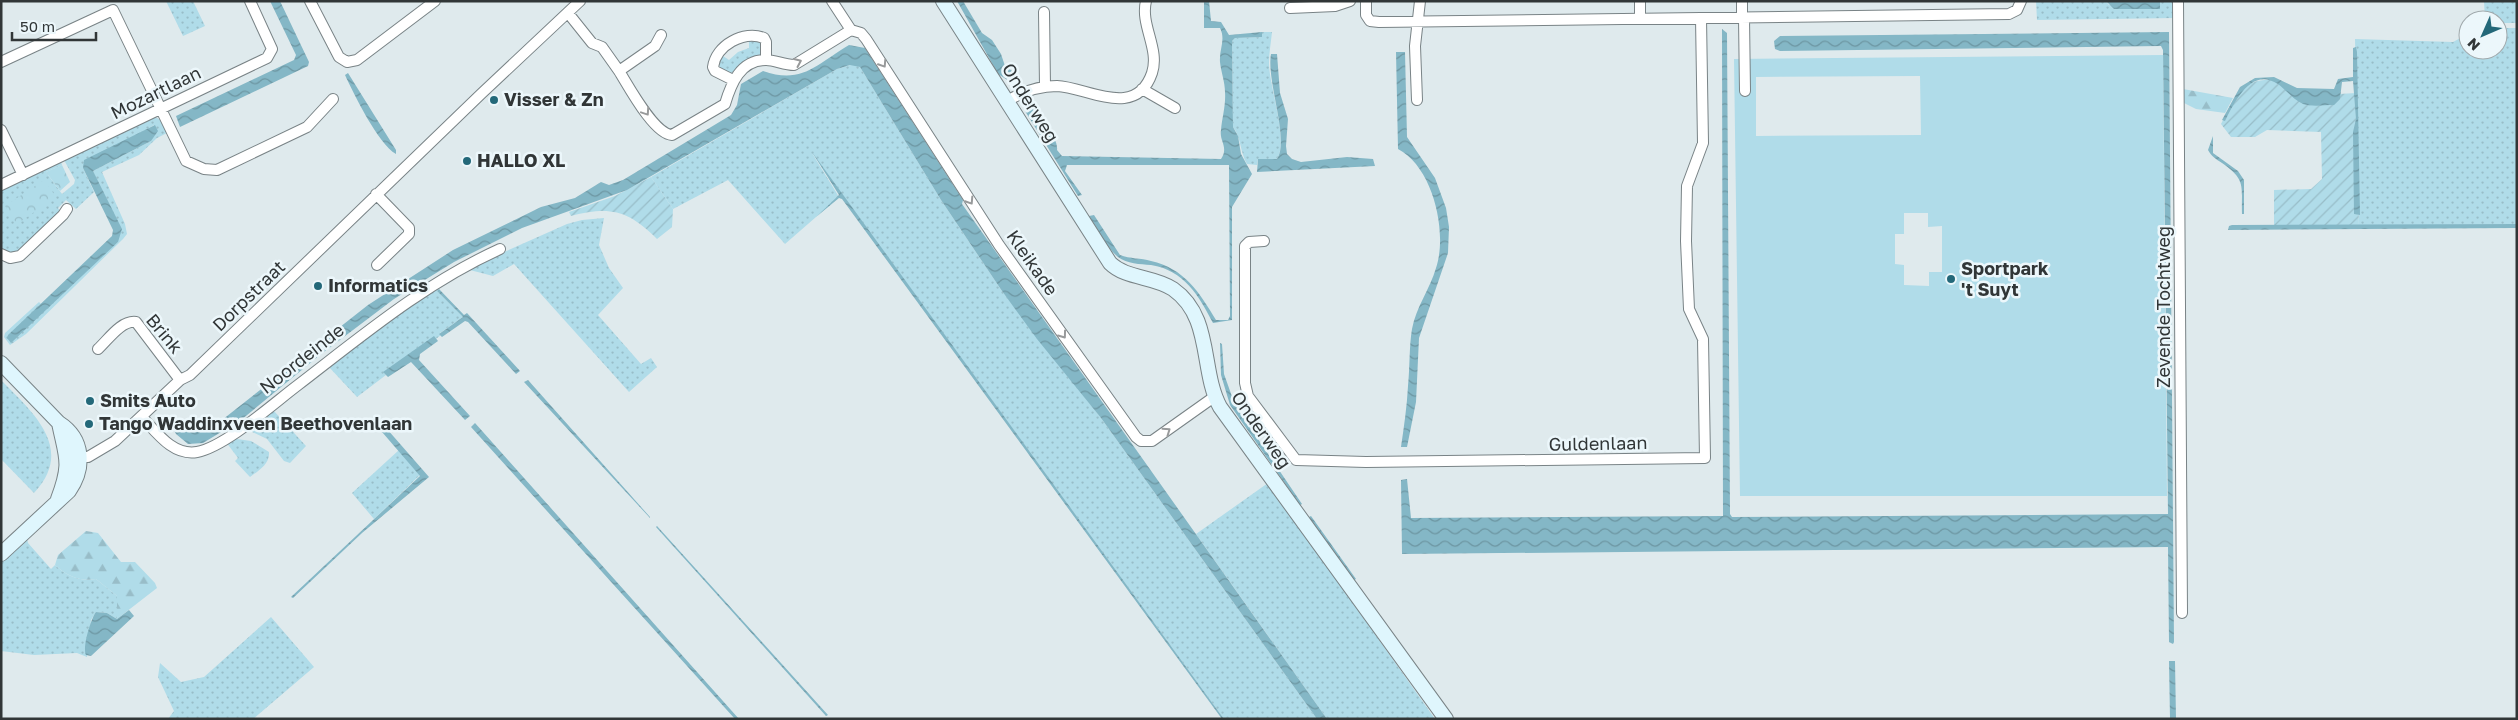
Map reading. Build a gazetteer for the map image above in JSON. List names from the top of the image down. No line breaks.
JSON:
{"streets":{"street":["Mozartlaan","Onderweg","Kleikade","Dorpstraat","Zevende Tochtweg","Brink","Noordeinde","Guldenlaan"]},"crossings":[["Onderweg","Kleikade"],["Dorpstraat","Brink"],["Dorpstraat","Noordeinde"]],"one_way":["Kleikade"],"places":["Visser & Zn","HALLO XL","Sportpark 't Suyt","Informatics","Smits Auto","Tango Waddinxveen Beethovenlaan"],"scale_bar":"50 m","north":"bottom left"}
